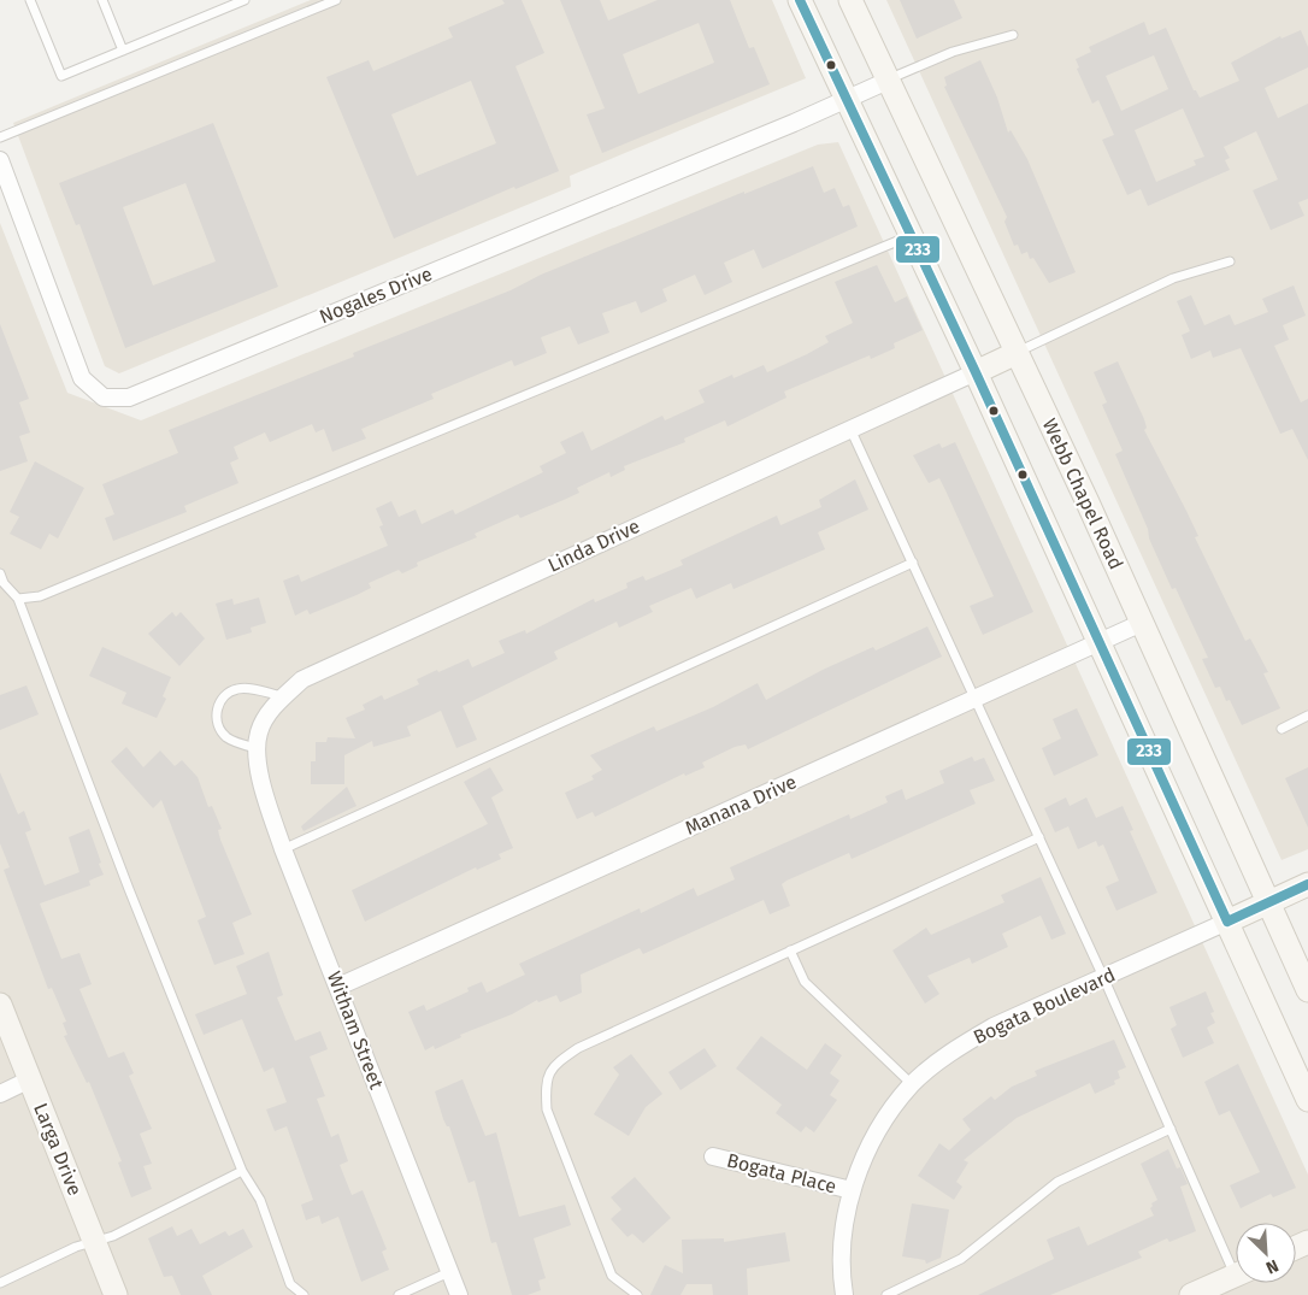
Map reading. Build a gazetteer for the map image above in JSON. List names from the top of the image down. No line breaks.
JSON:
{"streets":{"main road":["Webb Chapel Road","Larga Drive"],"street":["Nogales Drive","Linda Drive","Manana Drive","Bogata Boulevard","Witham Street","Bogata Place"]},"crossings":[["Nogales Drive","Webb Chapel Road"],["Webb Chapel Road","Manana Drive"],["Linda Drive","Witham Street"],["Manana Drive","Witham Street"],["Bogata Boulevard","Bogata Place"]],"lines":["transit line 233"],"north":"bottom right"}
